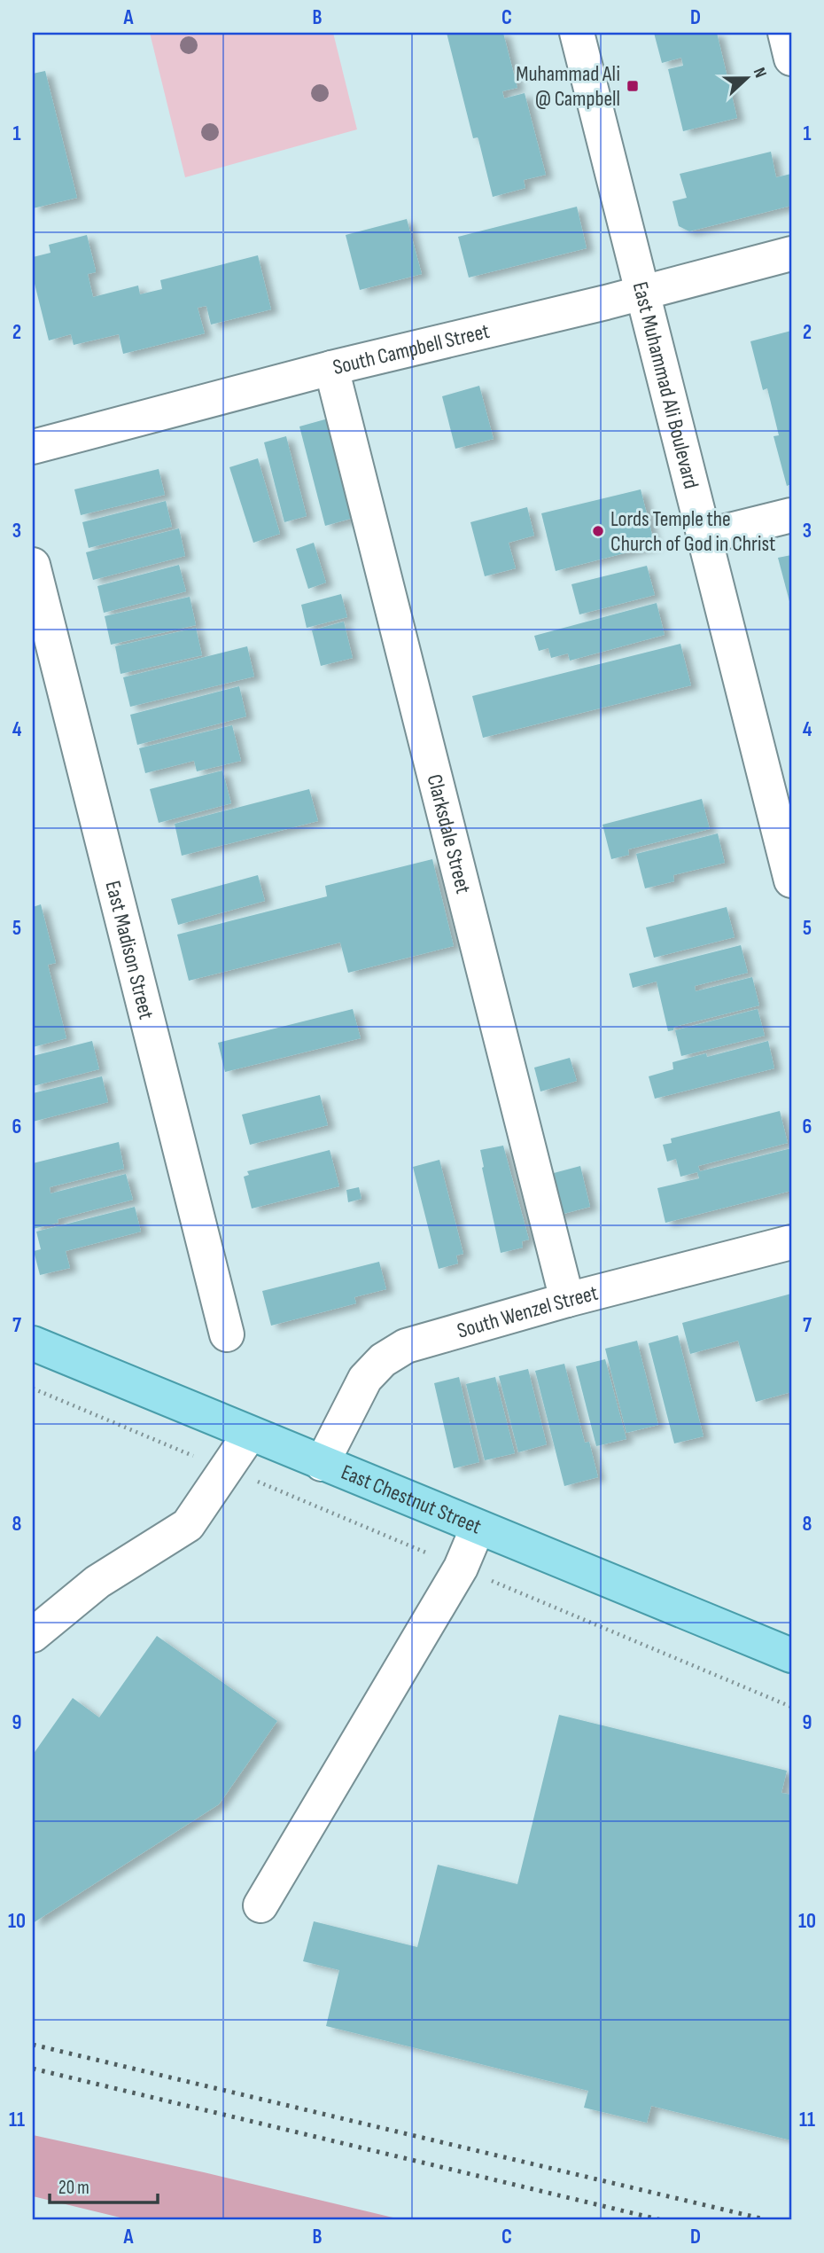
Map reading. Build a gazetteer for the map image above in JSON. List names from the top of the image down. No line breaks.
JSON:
{"streets":{"main road":["East Chestnut Street"],"street":["South Campbell Street","East Muhammad Ali Boulevard","Clarksdale Street","East Madison Street","South Wenzel Street"]},"crossings":[["South Campbell Street","East Muhammad Ali Boulevard"],["South Campbell Street","Clarksdale Street"],["Clarksdale Street","South Wenzel Street"],["South Wenzel Street","East Chestnut Street"]],"places":{"transit":["Muhammad Ali @ Campbell"],"other":["Lords Temple the Church of God in Christ"]},"scale_bar":"20 m","north":"right","grid":{"columns":["A","B","C","D"],"rows":["1","2","3","4","5","6","7","8","9","10","11"]}}
